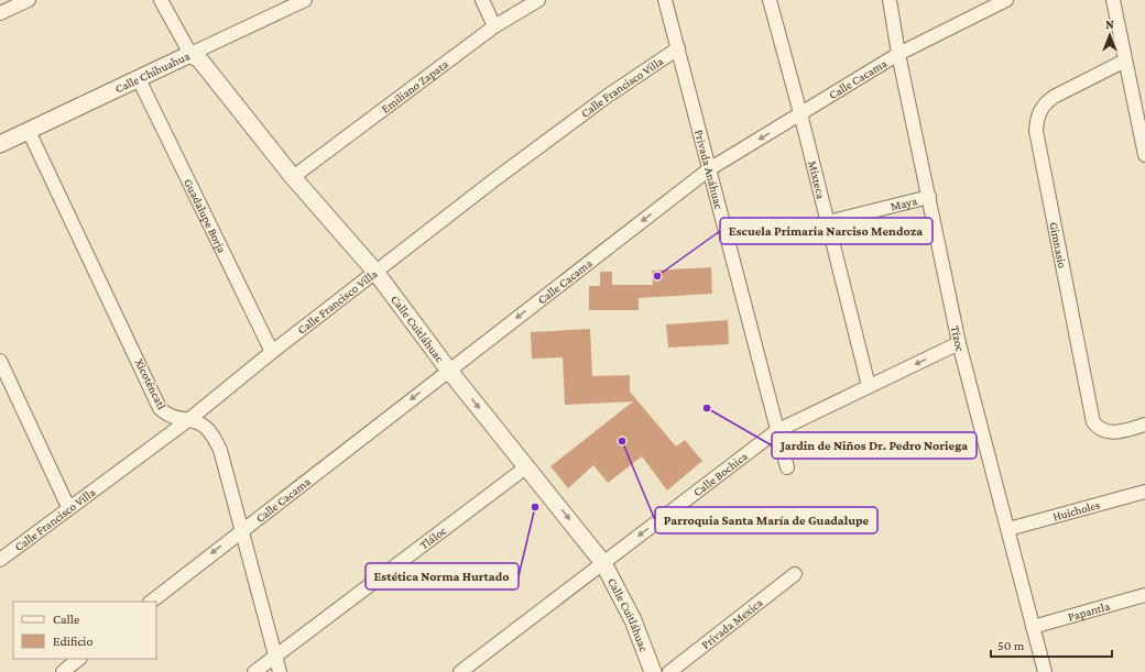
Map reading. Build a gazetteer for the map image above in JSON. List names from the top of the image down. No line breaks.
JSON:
{"streets":{"street":["Calle Chihuahua","Calle Cacama","Emiliano Zapata","Calle Francisco Villa","Privada Anáhuac","Mixteca","Maya","Guadalupe Borja","Gimnasio","Calle Cuitláhuac","Tízoc","Xicoténcatl","Calle Bochica","Huicholes","Tláloc","Papantla","Privada Mexica"]},"crossings":[["Calle Chihuahua","Guadalupe Borja"],["Calle Chihuahua","Calle Cuitláhuac"],["Calle Chihuahua","Xicoténcatl"],["Calle Cacama","Privada Anáhuac"],["Calle Cacama","Mixteca"],["Calle Cacama","Calle Cuitláhuac"],["Calle Cacama","Tízoc"],["Calle Cacama","Xicoténcatl"],["Emiliano Zapata","Calle Cuitláhuac"],["Calle Francisco Villa","Privada Anáhuac"],["Calle Francisco Villa","Guadalupe Borja"],["Calle Francisco Villa","Calle Cuitláhuac"],["Calle Francisco Villa","Xicoténcatl"],["Privada Anáhuac","Calle Bochica"],["Mixteca","Maya"],["Mixteca","Calle Bochica"],["Maya","Tízoc"],["Calle Cuitláhuac","Calle Bochica"],["Calle Cuitláhuac","Tláloc"],["Tízoc","Calle Bochica"],["Tízoc","Huicholes"],["Tízoc","Papantla"],["Xicoténcatl","Tláloc"]],"one_way":["Calle Cacama","Calle Bochica"],"places":["Escuela Primaria Narciso Mendoza","Jardin de Niños Dr. Pedro Noriega","Parroquia Santa María de Guadalupe","Estética Norma Hurtado"],"legend":["Calle","Edificio"],"scale_bar":"50 m","north":"top"}
